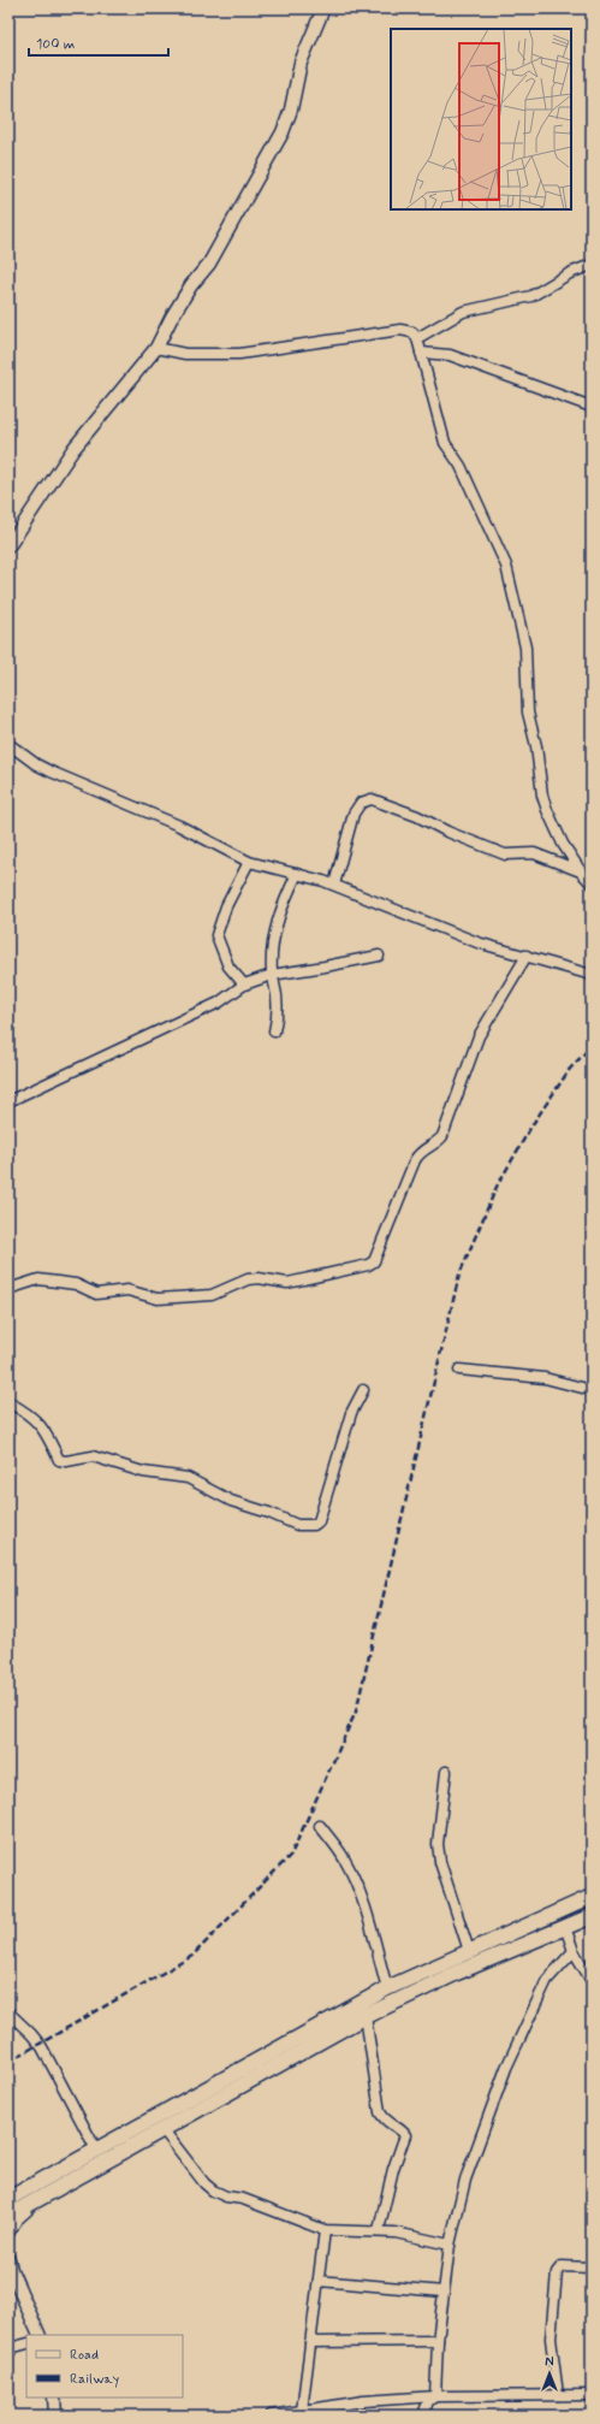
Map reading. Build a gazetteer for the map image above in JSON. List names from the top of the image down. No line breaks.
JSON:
{"legend":["Road","Railway"],"scale_bar":"100 m","north":"top"}
